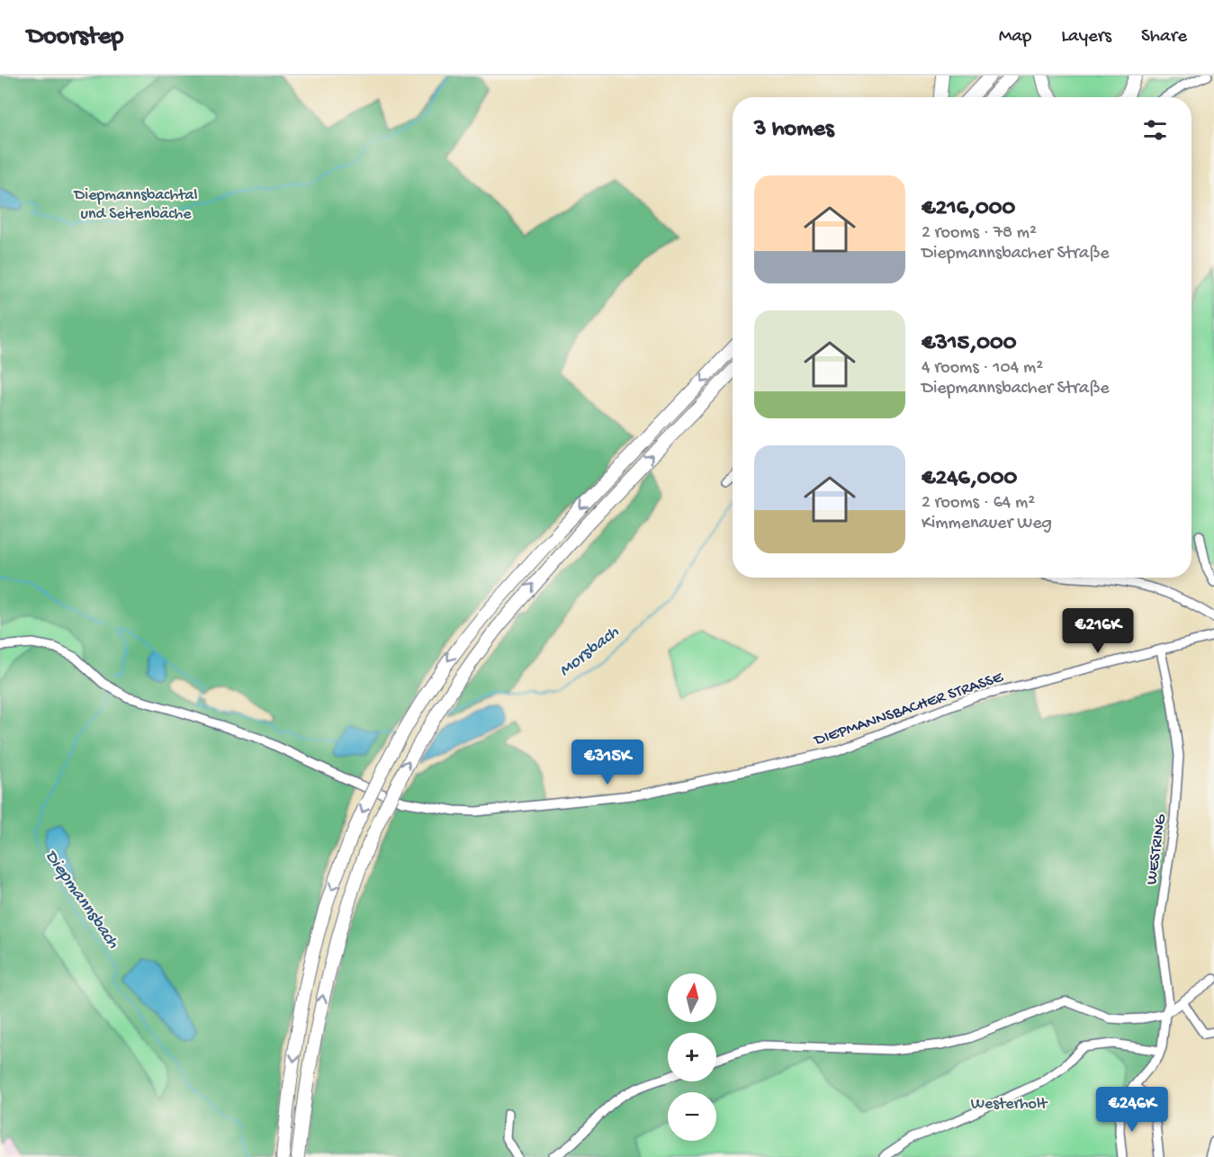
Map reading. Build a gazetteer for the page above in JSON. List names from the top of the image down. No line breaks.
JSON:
{"streets":{"street":["DIEPMANNSBACHER STRASSE","WESTRING"]},"crossings":[["DIEPMANNSBACHER STRASSE","WESTRING"]],"water":["Morsbach","Diepmannsbach"],"parks":["Diepmannsbachtal und Seitenbäche","Westerholt"],"north":"top","page":{"header":"Doorstep","nav":["Map","Layers","Share"],"heading":"3 homes","list":[{"name":"€216,000","note":"2 rooms · 78 m² · Diepmannsbacher Straße"},{"name":"€315,000","note":"4 rooms · 104 m² · Diepmannsbacher Straße"},{"name":"€246,000","note":"2 rooms · 64 m² · Kimmenauer Weg"}],"price":["€216K","€315K","€246K"],"map_buttons":["+","−"]}}
